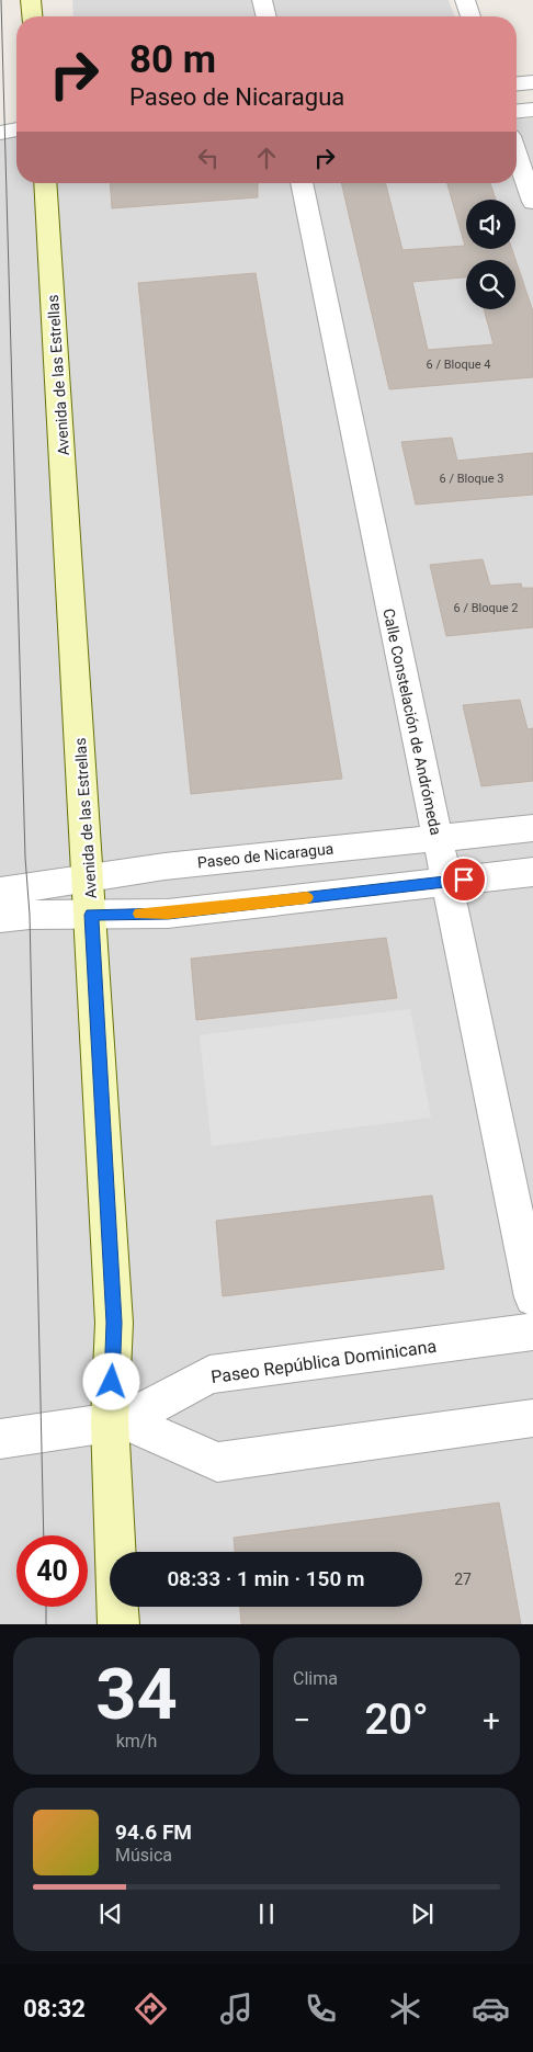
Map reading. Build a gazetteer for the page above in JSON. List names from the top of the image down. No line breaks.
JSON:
{"streets":{"street":["Avenida de las Estrellas","Calle Constelación de Andrómeda","Paseo de Nicaragua","Paseo República Dominicana"]},"crossings":[["Avenida de las Estrellas","Paseo de Nicaragua"],["Avenida de las Estrellas","Paseo República Dominicana"],["Calle Constelación de Andrómeda","Paseo de Nicaragua"]],"house_numbers":["6 / Bloque 4","6 / Bloque 3","6 / Bloque 2","27"],"page":{"turn":["80 m","Paseo de Nicaragua"],"limit":"40","trip":"08:33 · 1 min · 150 m","tile":[["34","km/h"],"Clima"],"heat":["−","20°","+"],"song":["94.6 FM","Música"],"tabs":"08:32"}}
